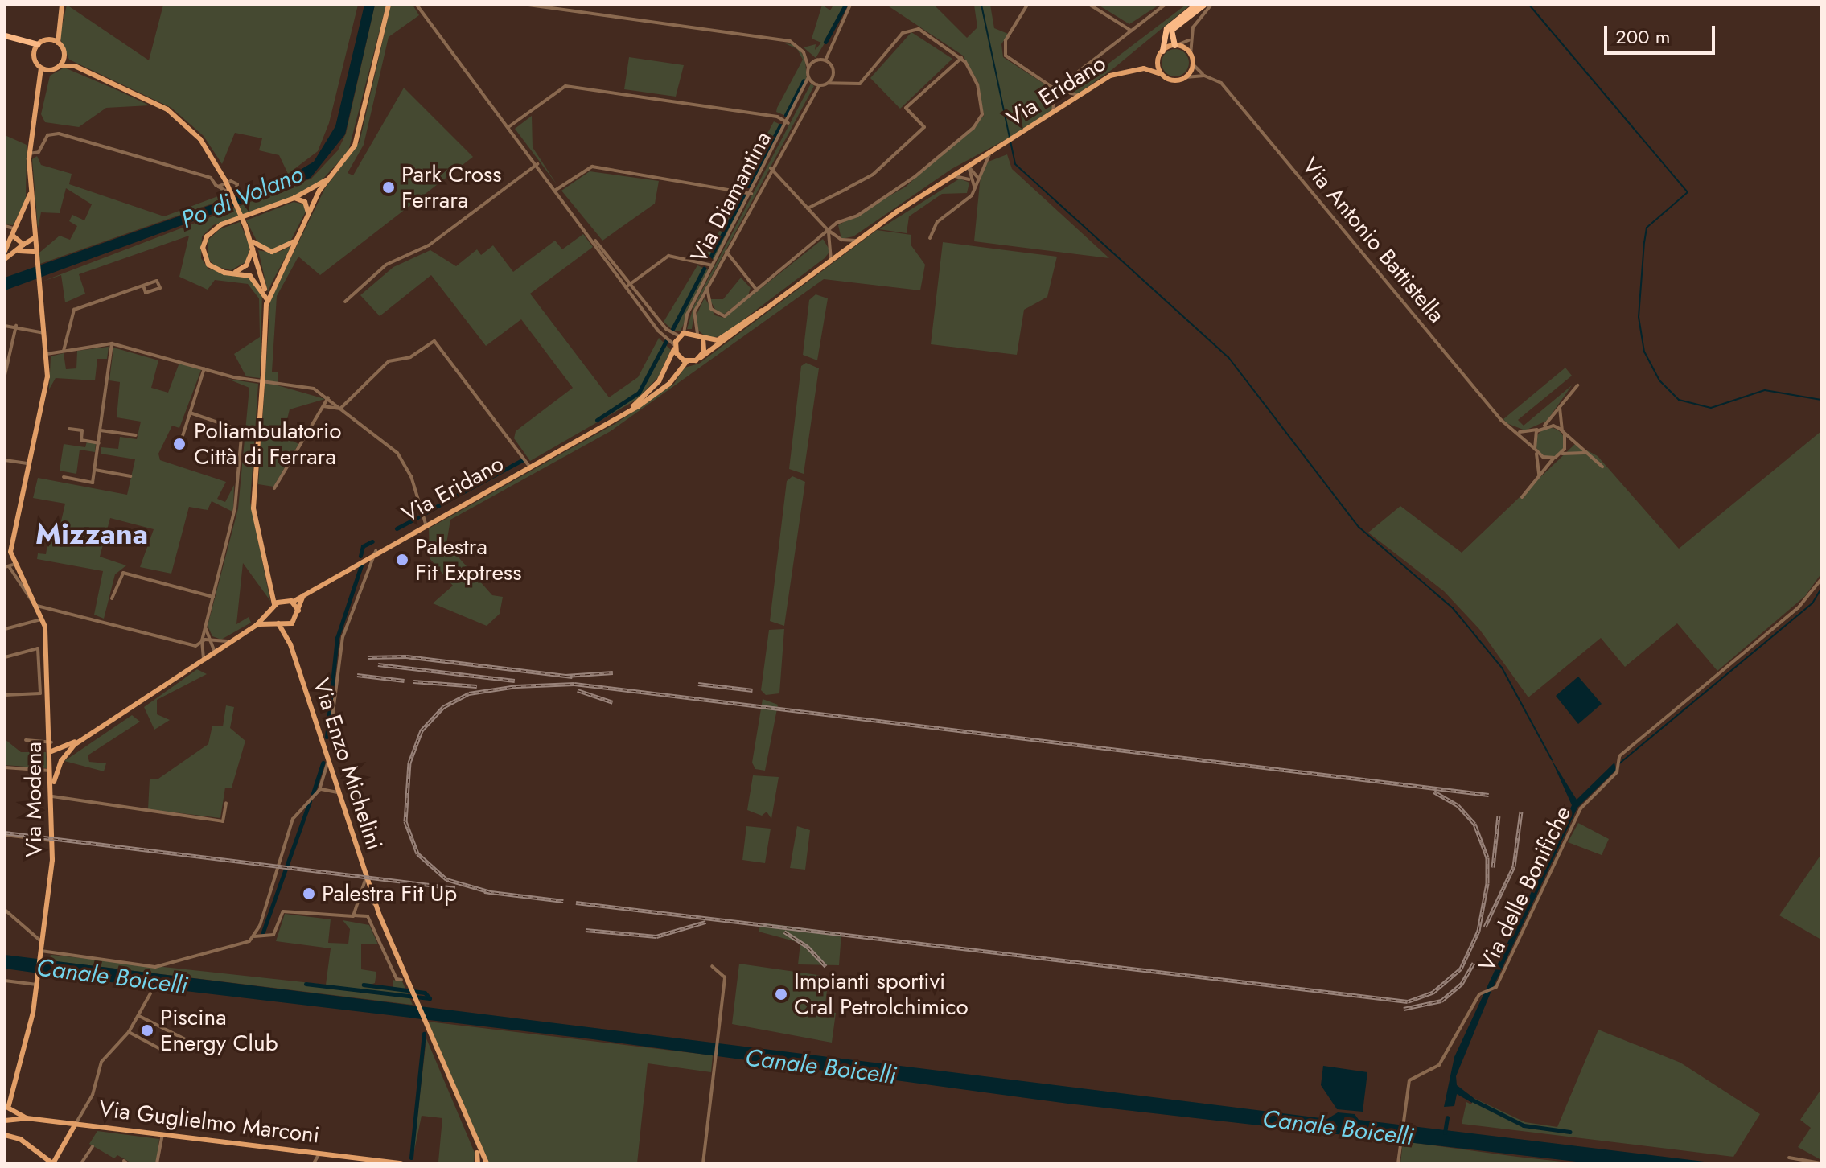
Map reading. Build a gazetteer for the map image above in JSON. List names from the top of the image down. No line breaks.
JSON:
{"streets":{"main road":["Via Eridano","Via Enzo Michelini","Via Modena","Via Guglielmo Marconi"],"street":["Via Diamantina","Via Antonio Battistella","Via delle Bonifiche"]},"crossings":[["Via Eridano","Via Diamantina"],["Via Eridano","Via Antonio Battistella"],["Via Eridano","Via Enzo Michelini"]],"districts":["Mizzana"],"water":["Po di Volano","Canale Boicelli"],"places":["Park Cross Ferrara","Poliambulatorio Città di Ferrara","Palestra Fit Exptress","Palestra Fit Up","Impianti sportivi Cral Petrolchimico","Piscina Energy Club"],"scale_bar":"200 m"}
